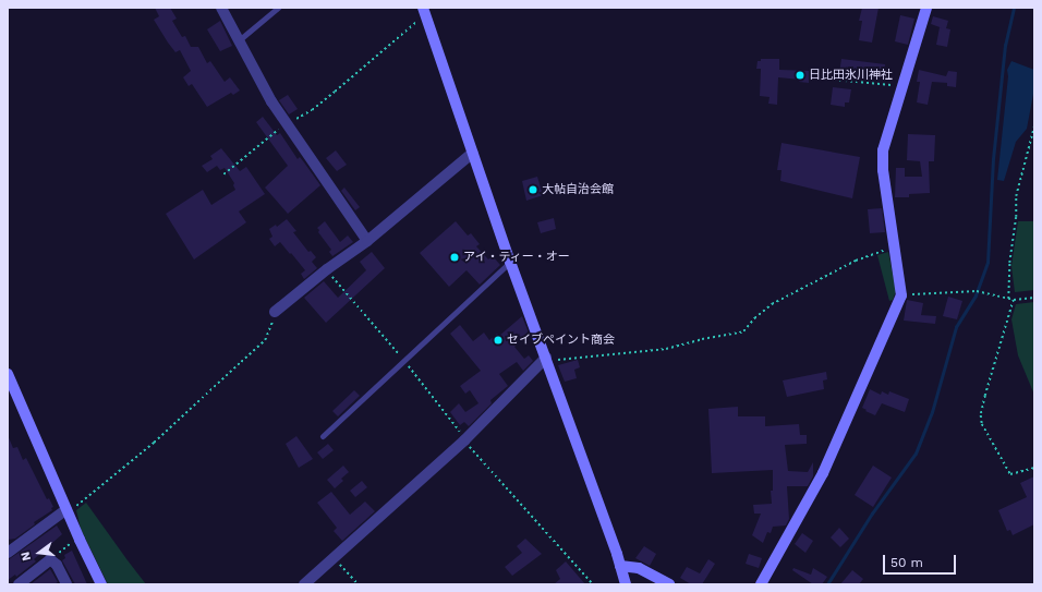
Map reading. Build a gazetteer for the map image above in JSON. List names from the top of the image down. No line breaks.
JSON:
{"places":["日比田氷川神社","大帖自治会館","アイ・ティー・オー","セイブペイント商会"],"scale_bar":"50 m","north":"left"}
